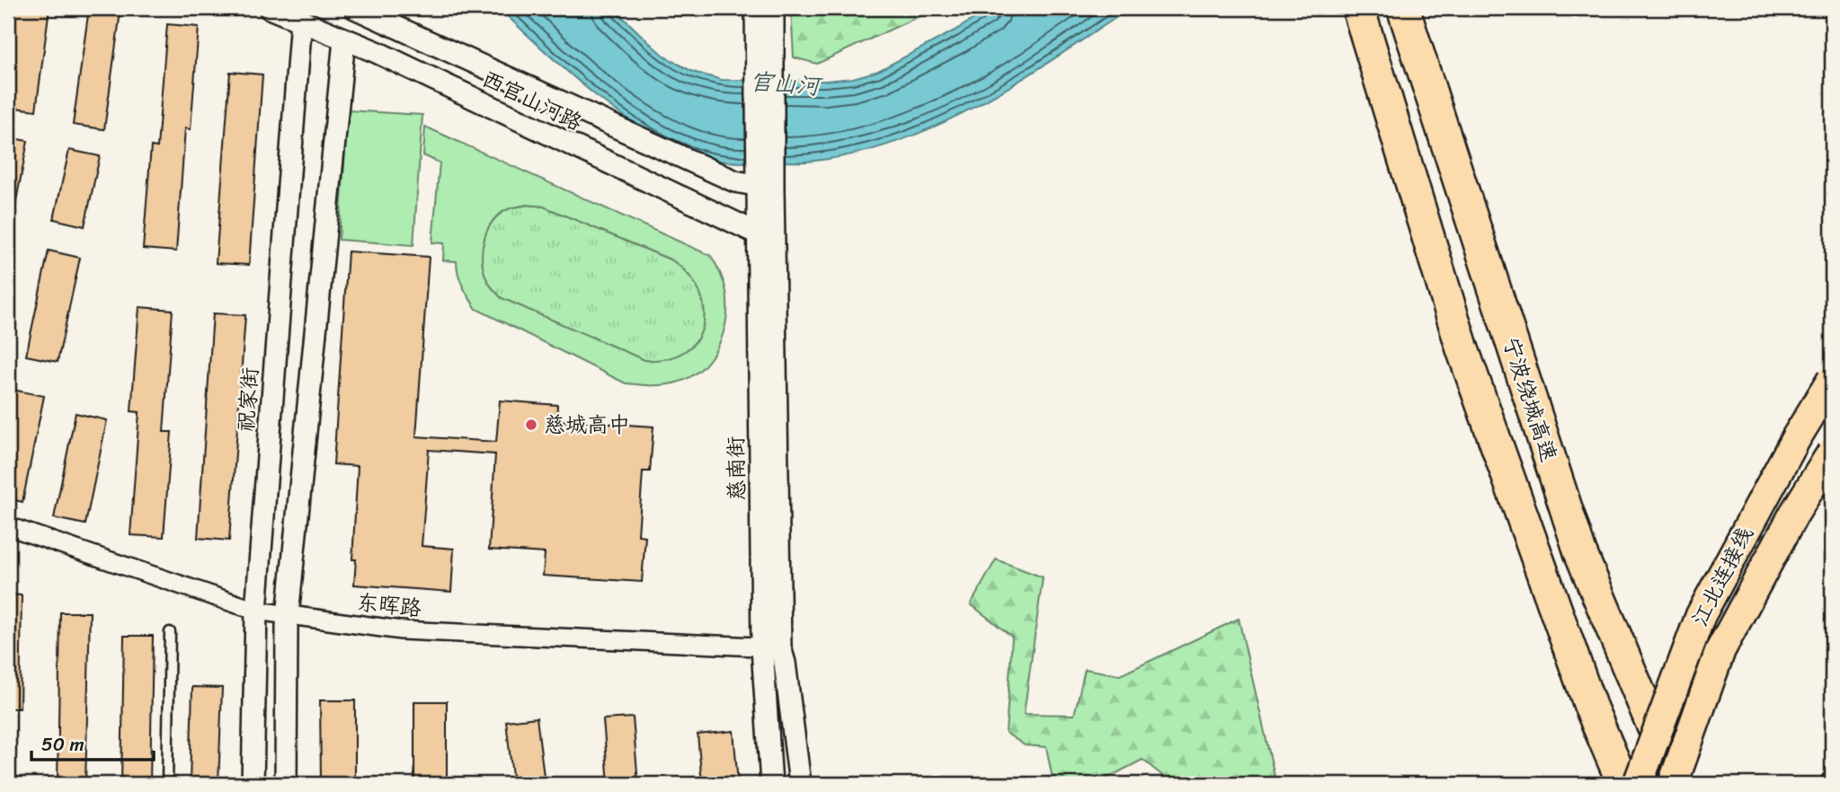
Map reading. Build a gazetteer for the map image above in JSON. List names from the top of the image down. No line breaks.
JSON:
{"streets":{"highway":["宁波绕城高速","江北连接线"],"street":["西官山河路","祝家街","慈南街","东晖路"]},"crossings":[["西官山河路","祝家街"],["西官山河路","慈南街"],["祝家街","东晖路"],["宁波绕城高速","江北连接线"],["慈南街","东晖路"]],"water":["官山河"],"places":["慈城高中"],"scale_bar":"50 m"}
